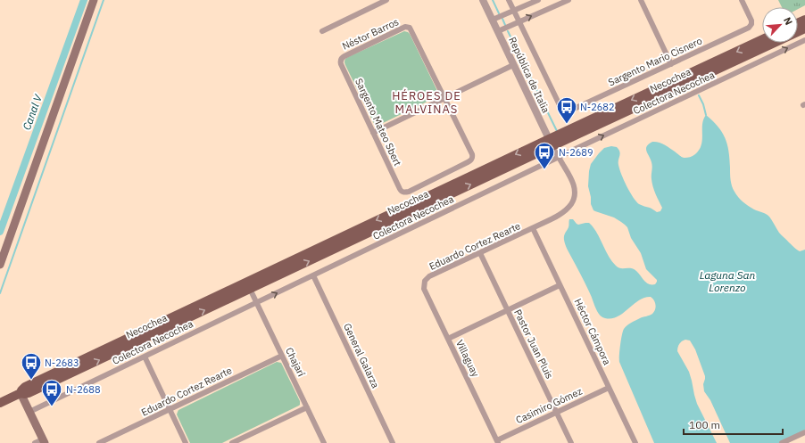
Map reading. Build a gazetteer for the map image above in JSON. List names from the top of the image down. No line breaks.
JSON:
{"streets":{"main road":["Necochea"],"street":["Néstor Barros","Sargento Mario Cisnero","República de Italia","Colectora Necochea","Sargento Mateo Sbert","Eduardo Cortez Rearte","Héctor Cámpora","Pastor Juan Pluis","General Galarza","Villaguay","Chajarí","Casimiro Gómez"]},"crossings":[["Néstor Barros","Sargento Mateo Sbert"],["Sargento Mario Cisnero","República de Italia"],["República de Italia","Necochea"],["República de Italia","Colectora Necochea"],["República de Italia","Eduardo Cortez Rearte"],["Necochea","Chajarí"],["Colectora Necochea","Eduardo Cortez Rearte"],["Colectora Necochea","General Galarza"],["Colectora Necochea","Chajarí"],["Eduardo Cortez Rearte","Héctor Cámpora"],["Eduardo Cortez Rearte","Pastor Juan Pluis"],["Eduardo Cortez Rearte","Villaguay"],["Eduardo Cortez Rearte","Chajarí"],["Héctor Cámpora","Casimiro Gómez"],["Pastor Juan Pluis","Casimiro Gómez"],["Villaguay","Casimiro Gómez"]],"one_way":["Colectora Necochea"],"districts":["HÉROES DE MALVINAS"],"water":["Canal V","Laguna San Lorenzo"],"places":{"bus stop":["N-2682","N-2689","N-2683","N-2688"]},"scale_bar":"100 m","north":"top right"}
